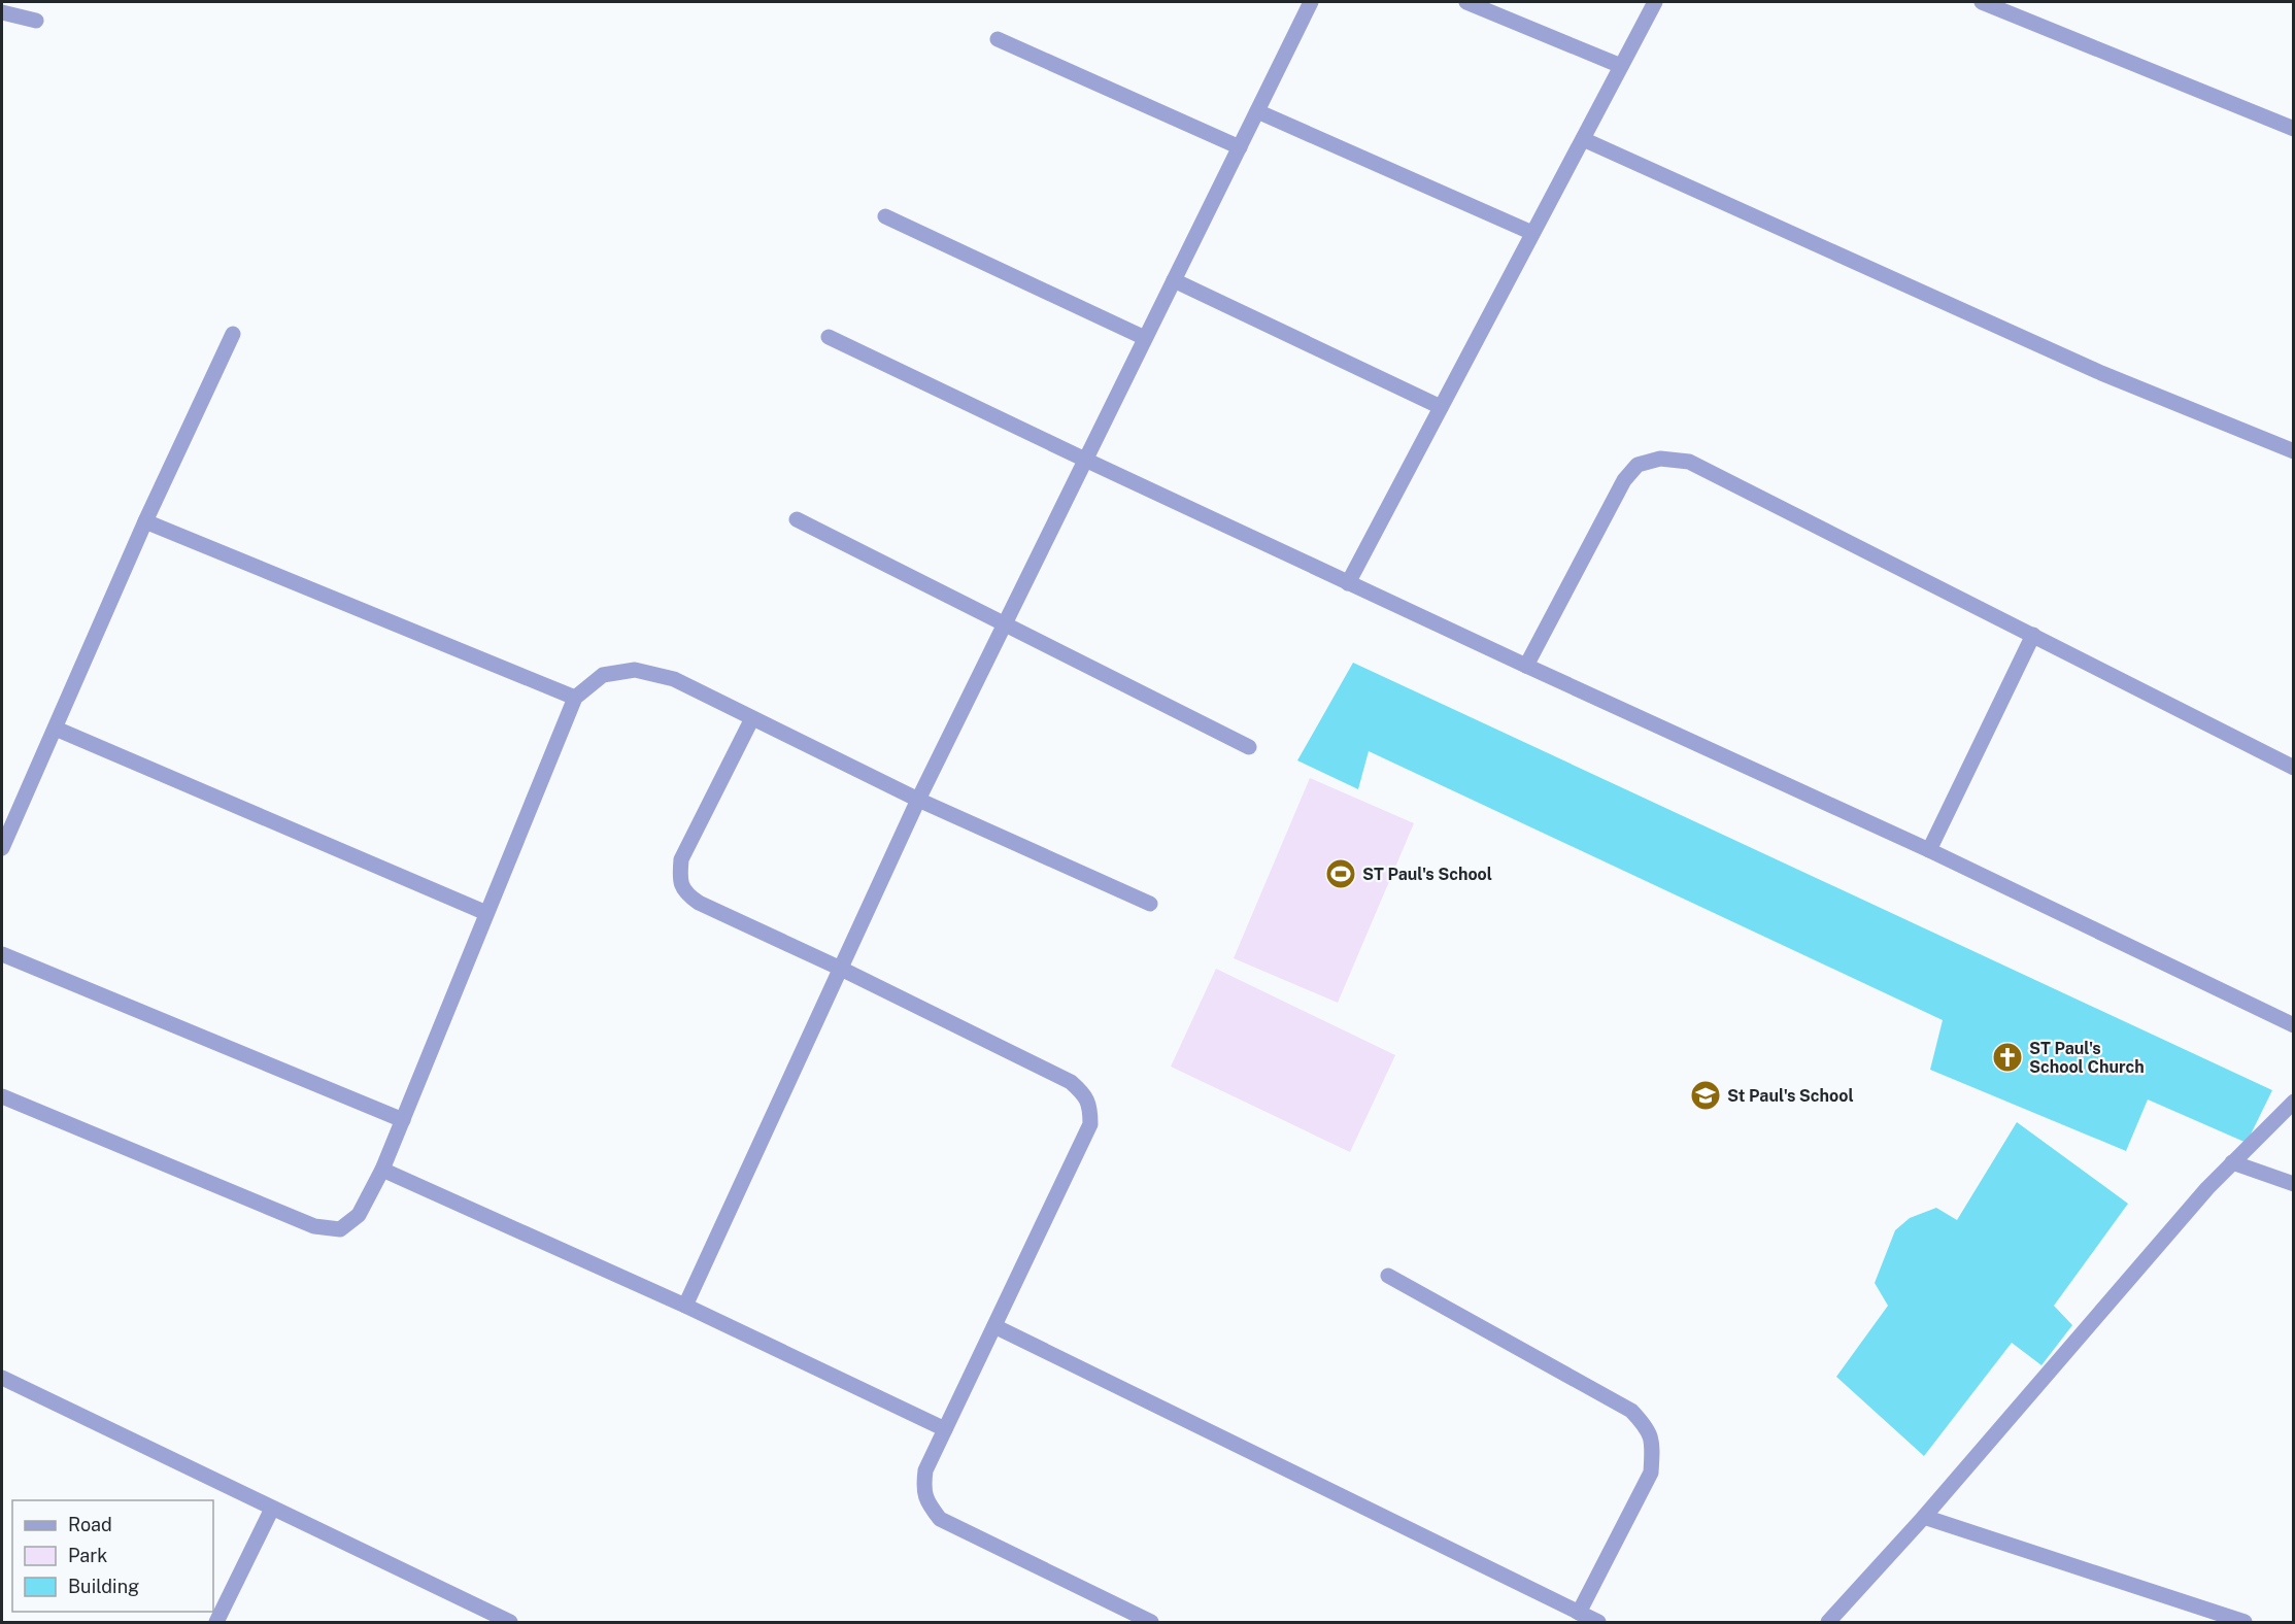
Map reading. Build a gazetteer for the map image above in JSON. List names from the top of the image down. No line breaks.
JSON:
{"places":{"sports":["ST Paul's School"],"church":["ST Paul's School Church"],"school or university":["St Paul's School"]},"legend":["Road","Park","Building"]}
